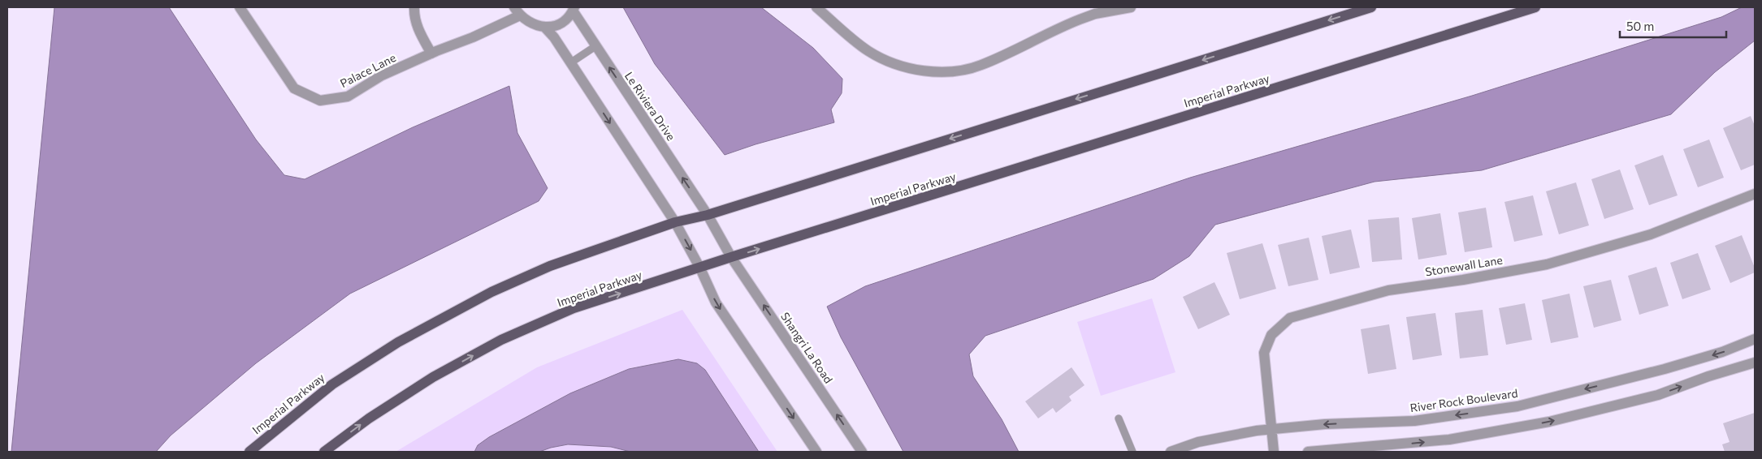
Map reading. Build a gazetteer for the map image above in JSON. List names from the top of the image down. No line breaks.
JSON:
{"streets":{"main road":["Imperial Parkway"],"street":["Palace Lane","Le Riviera Drive","Stonewall Lane","Shangri La Road","River Rock Boulevard"]},"crossings":[["Imperial Parkway","Le Riviera Drive"],["Imperial Parkway","Shangri La Road"],["Le Riviera Drive","Shangri La Road"],["Stonewall Lane","River Rock Boulevard"]],"scale_bar":"50 m"}
